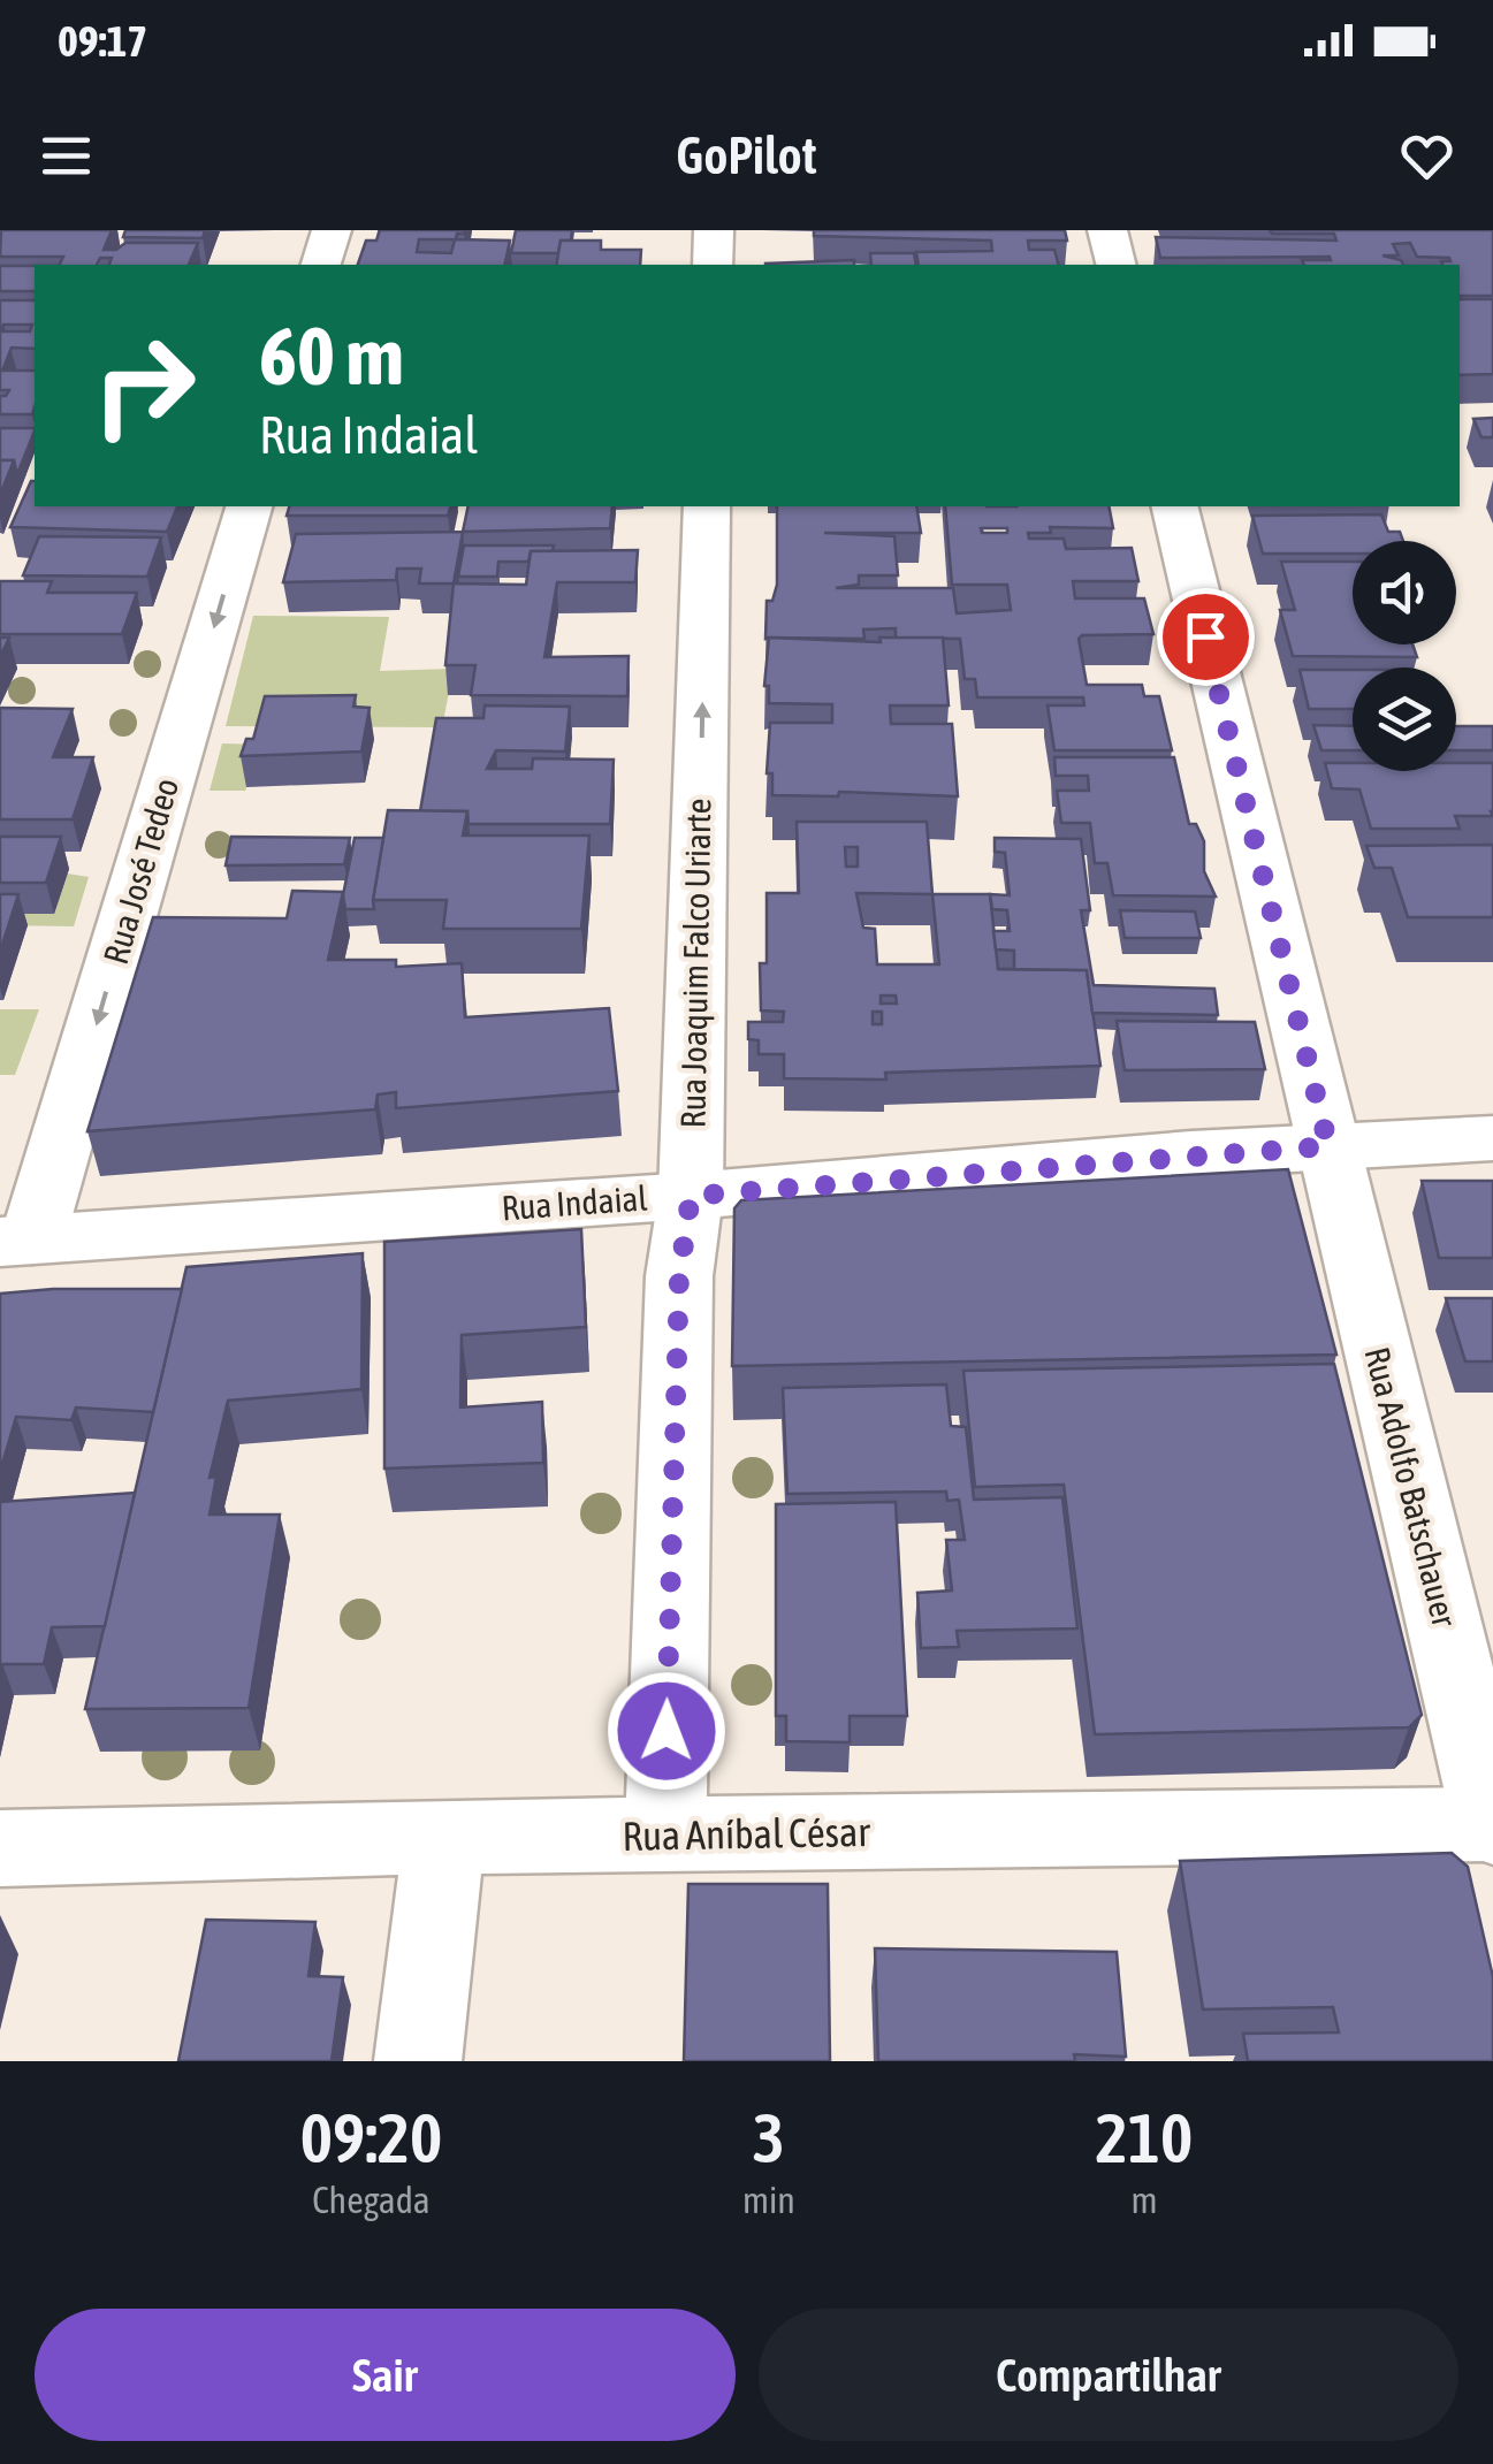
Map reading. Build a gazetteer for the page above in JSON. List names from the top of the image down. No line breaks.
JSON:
{"streets":{"street":["Rua José Tedeo","Rua Joaquim Falco Uriarte","Rua Indaial","Rua Adolfo Batschauer","Rua Aníbal César"]},"crossings":[["Rua José Tedeo","Rua Indaial"],["Rua Joaquim Falco Uriarte","Rua Indaial"],["Rua Joaquim Falco Uriarte","Rua Aníbal César"],["Rua Indaial","Rua Adolfo Batschauer"],["Rua Adolfo Batschauer","Rua Aníbal César"]],"one_way":["Rua José Tedeo","Rua Joaquim Falco Uriarte"],"page":{"status":"09:17","header":"GoPilot","turn":["60 m","Rua Indaial"],"eta":["09:20","Chegada","3","min","210","m"],"buttons":["Sair","Compartilhar"]}}
